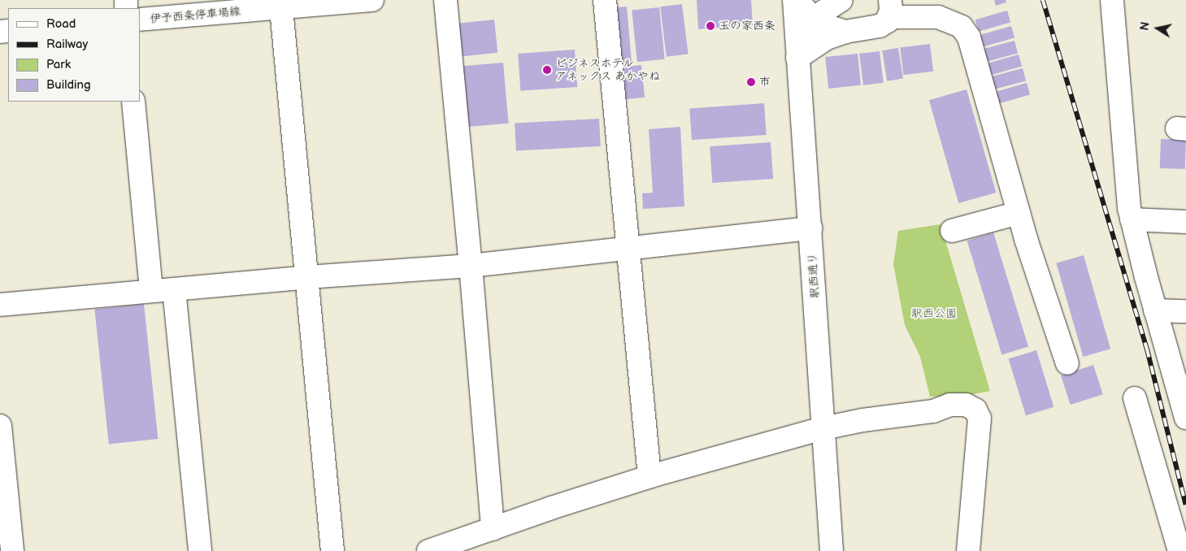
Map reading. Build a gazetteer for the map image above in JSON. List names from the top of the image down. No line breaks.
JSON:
{"streets":{"street":["伊予西条停車場線","駅西通り"]},"parks":["駅西公園"],"places":["玉の家西条","ビジネスホテル アネックス あかやね","市"],"legend":["Road","Railway","Park","Building"],"north":"left"}
